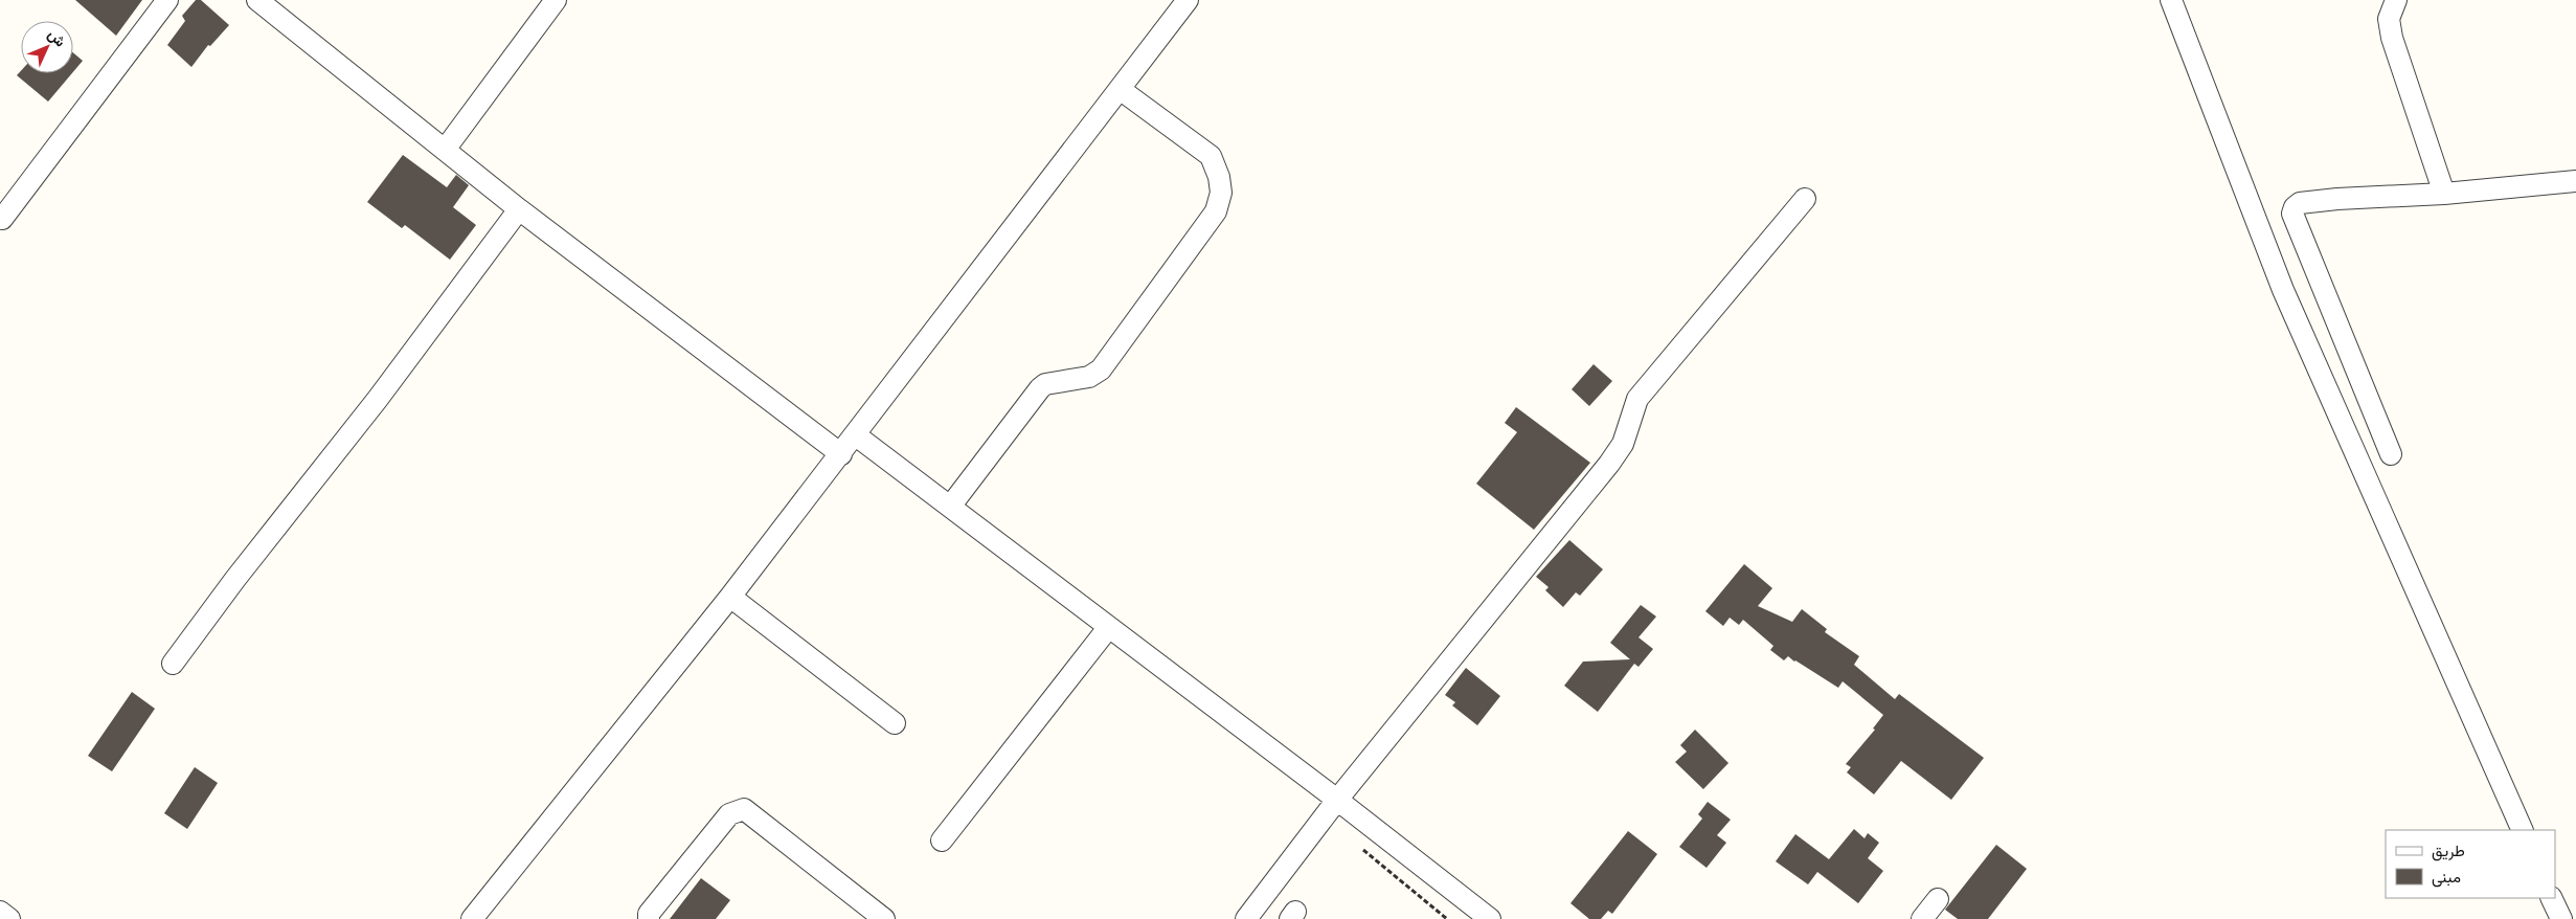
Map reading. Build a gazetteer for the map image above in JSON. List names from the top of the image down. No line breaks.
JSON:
{"legend":["طريق","مبنى"],"north":"top right"}
